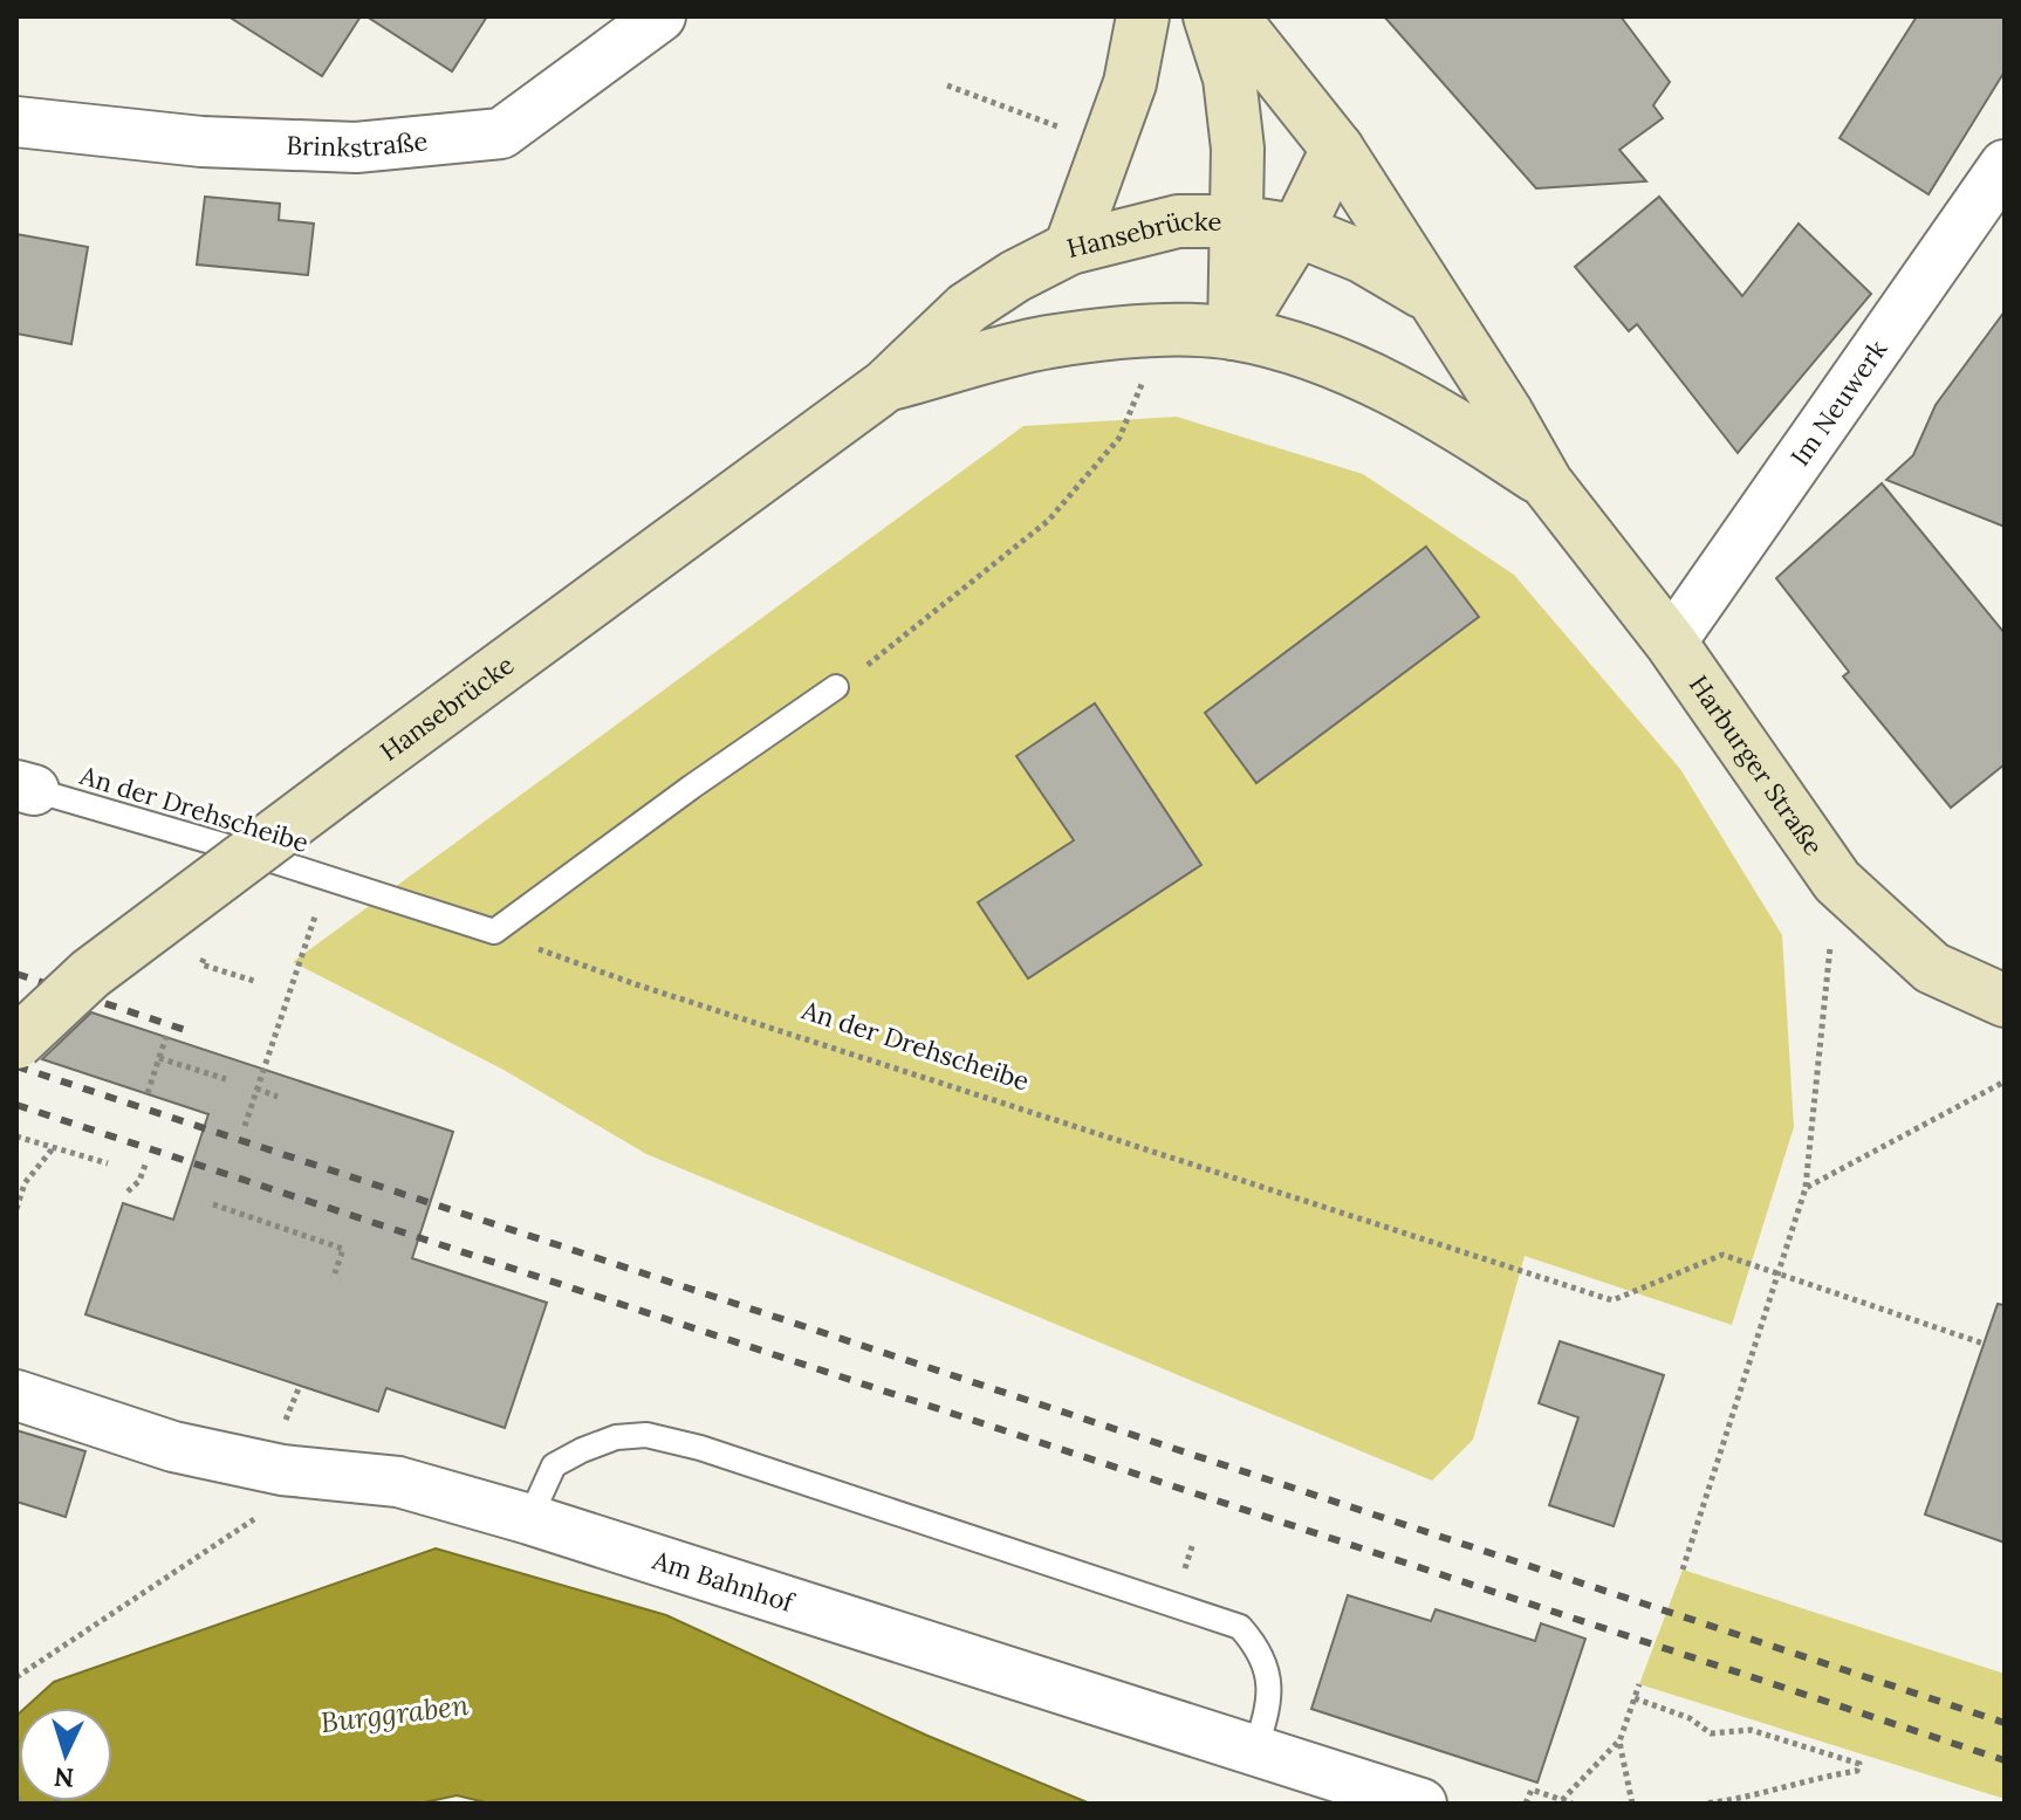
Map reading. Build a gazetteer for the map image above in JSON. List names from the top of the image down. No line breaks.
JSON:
{"streets":{"main road":["Hansebrücke","Harburger Straße"],"street":["Brinkstraße","Im Neuwerk","Am Bahnhof"],"lane":["An der Drehscheibe"]},"crossings":[["Hansebrücke","Harburger Straße"],["Im Neuwerk","Harburger Straße"]],"water":["Burggraben"],"north":"bottom"}
